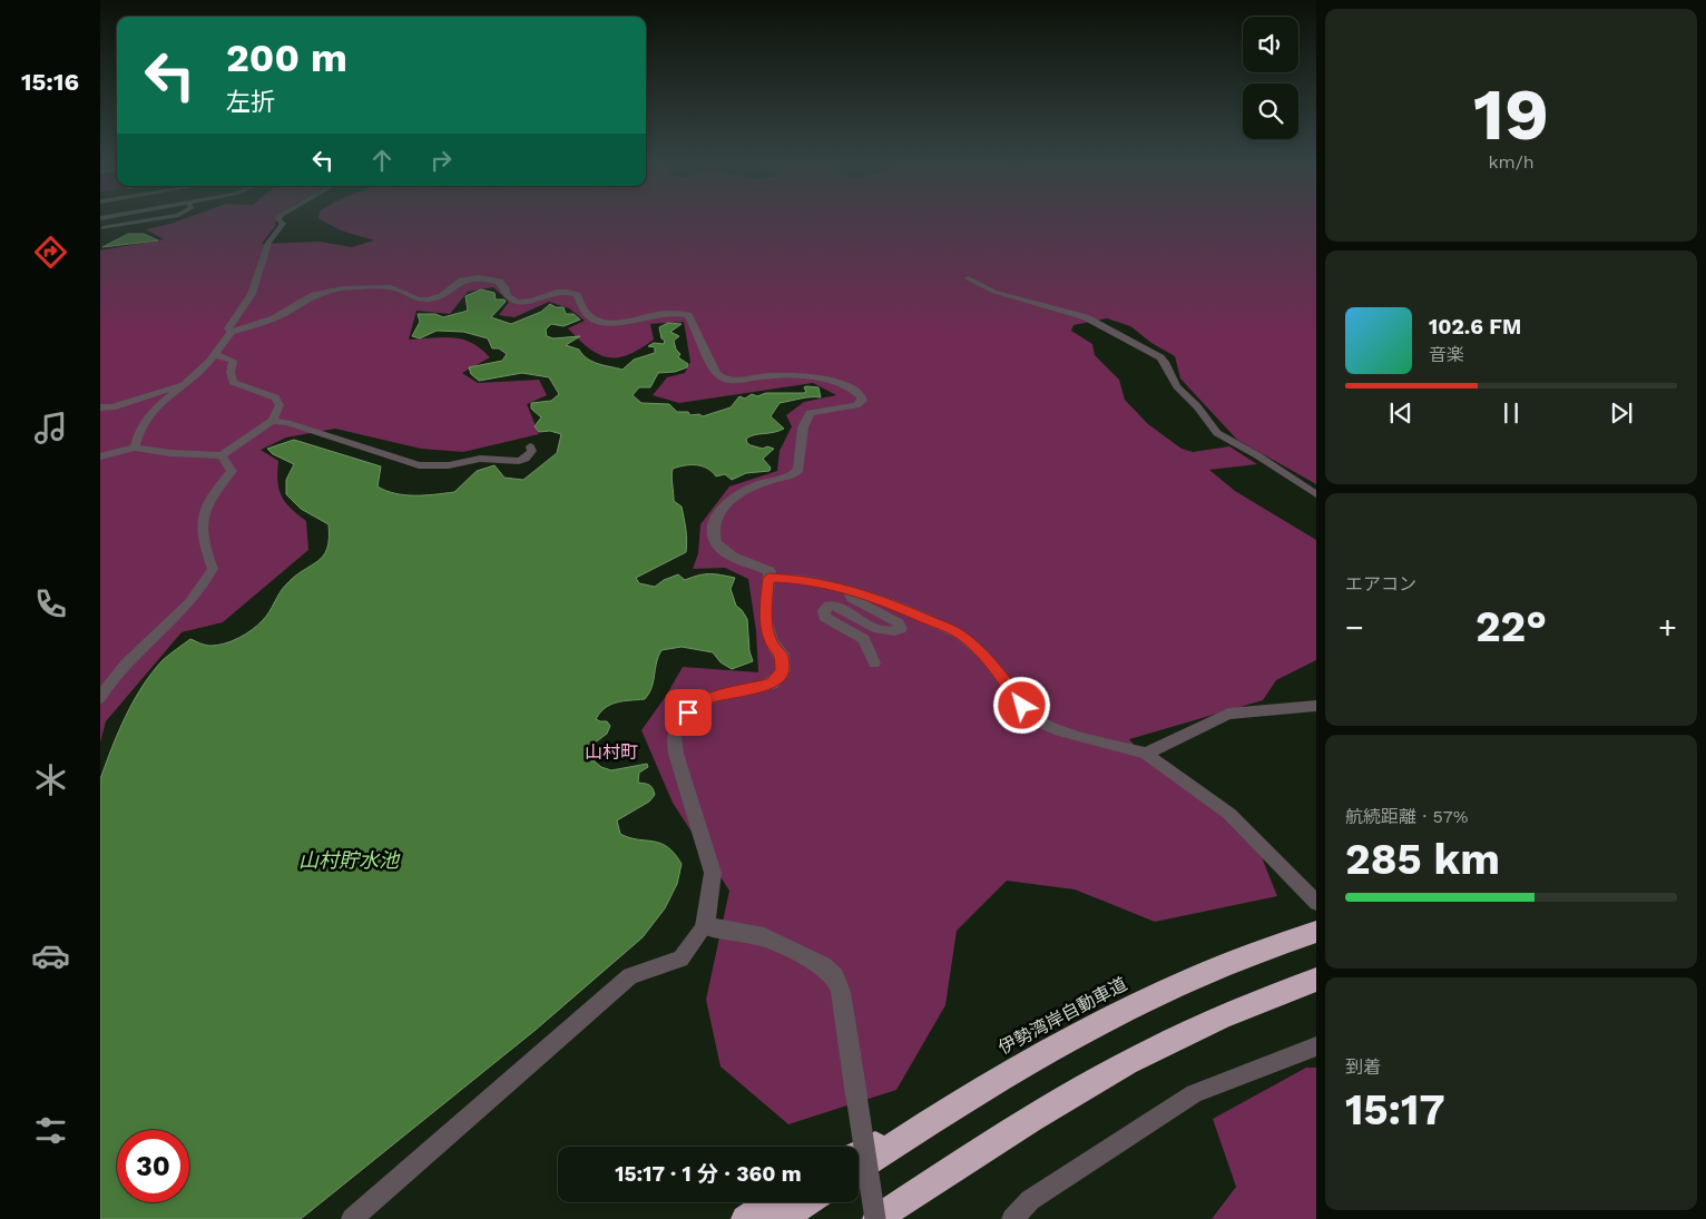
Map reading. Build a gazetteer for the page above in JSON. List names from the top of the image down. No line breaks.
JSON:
{"streets":{"highway":["伊勢湾岸自動車道"]},"districts":["山村町"],"water":["山村貯水池"],"page":{"tabs":"15:16","tile":[["19","km/h"],"エアコン",["航続距離 · 57%","285 km"],["到着","15:17"]],"turn":["200 m","左折"],"song":["102.6 FM","音楽"],"heat":["−","22°","+"],"limit":"30","trip":"15:17 · 1 分 · 360 m"}}
